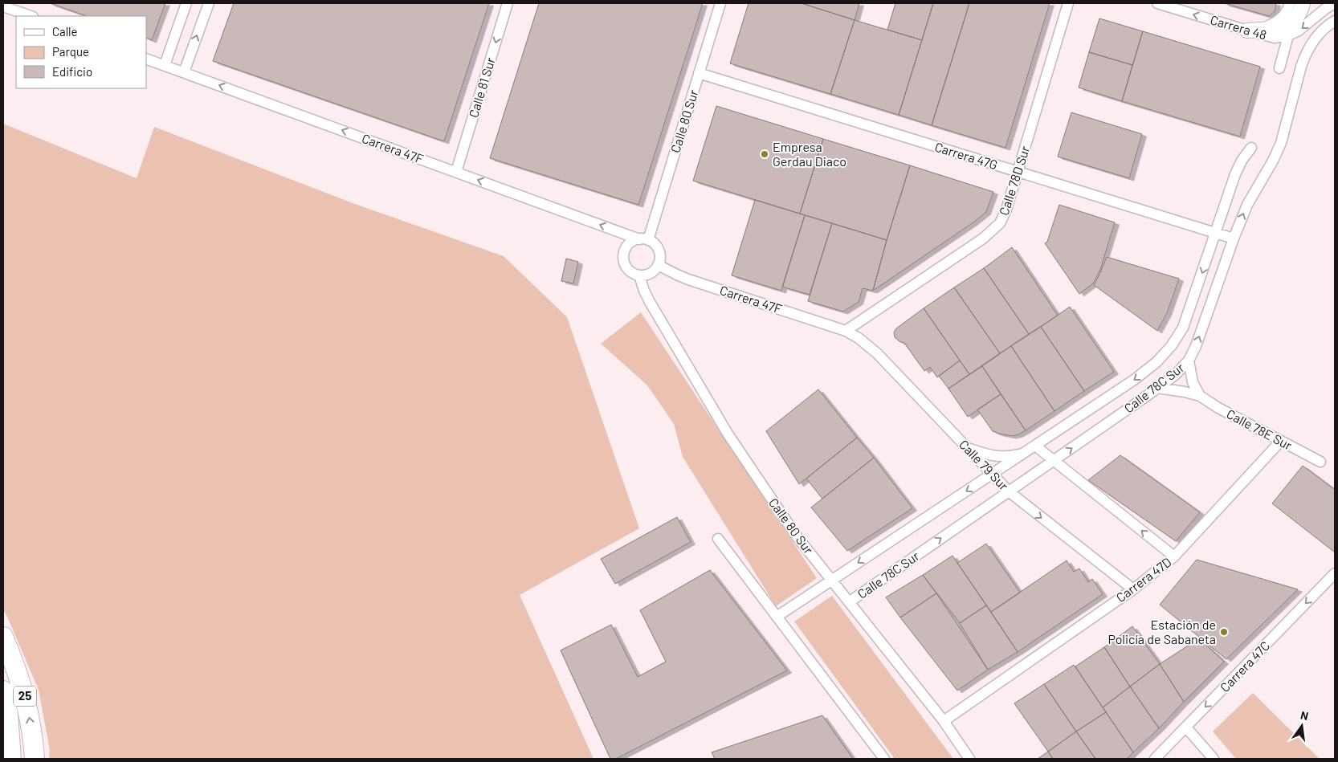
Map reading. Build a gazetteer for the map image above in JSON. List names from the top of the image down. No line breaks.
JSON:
{"streets":{"highway":["25"],"street":["Carrera 48","Calle 81 Sur","Calle 80 Sur","Carrera 47F","Carrera 47G","Calle 78D Sur","Calle 78C Sur","Calle 78E Sur","Calle 79 Sur","Carrera 47D","Carrera 47C"]},"crossings":[["Calle 81 Sur","Carrera 47F"],["Calle 80 Sur","Carrera 47F"],["Calle 80 Sur","Carrera 47G"],["Calle 80 Sur","Calle 78C Sur"],["Calle 80 Sur","Carrera 47D"],["Carrera 47F","Calle 78D Sur"],["Carrera 47F","Calle 79 Sur"],["Carrera 47G","Calle 78D Sur"],["Carrera 47G","Calle 78C Sur"],["Calle 78D Sur","Calle 79 Sur"],["Calle 78C Sur","Calle 78E Sur"],["Calle 78C Sur","Calle 79 Sur"],["Calle 78E Sur","Carrera 47D"],["Calle 79 Sur","Carrera 47D"]],"one_way":["Carrera 48","Calle 81 Sur","Carrera 47F","Carrera 47C"],"places":["Empresa Gerdau Diaco","Estación de Policía de Sabaneta"],"legend":["Calle","Parque","Edificio"],"north":"top"}
